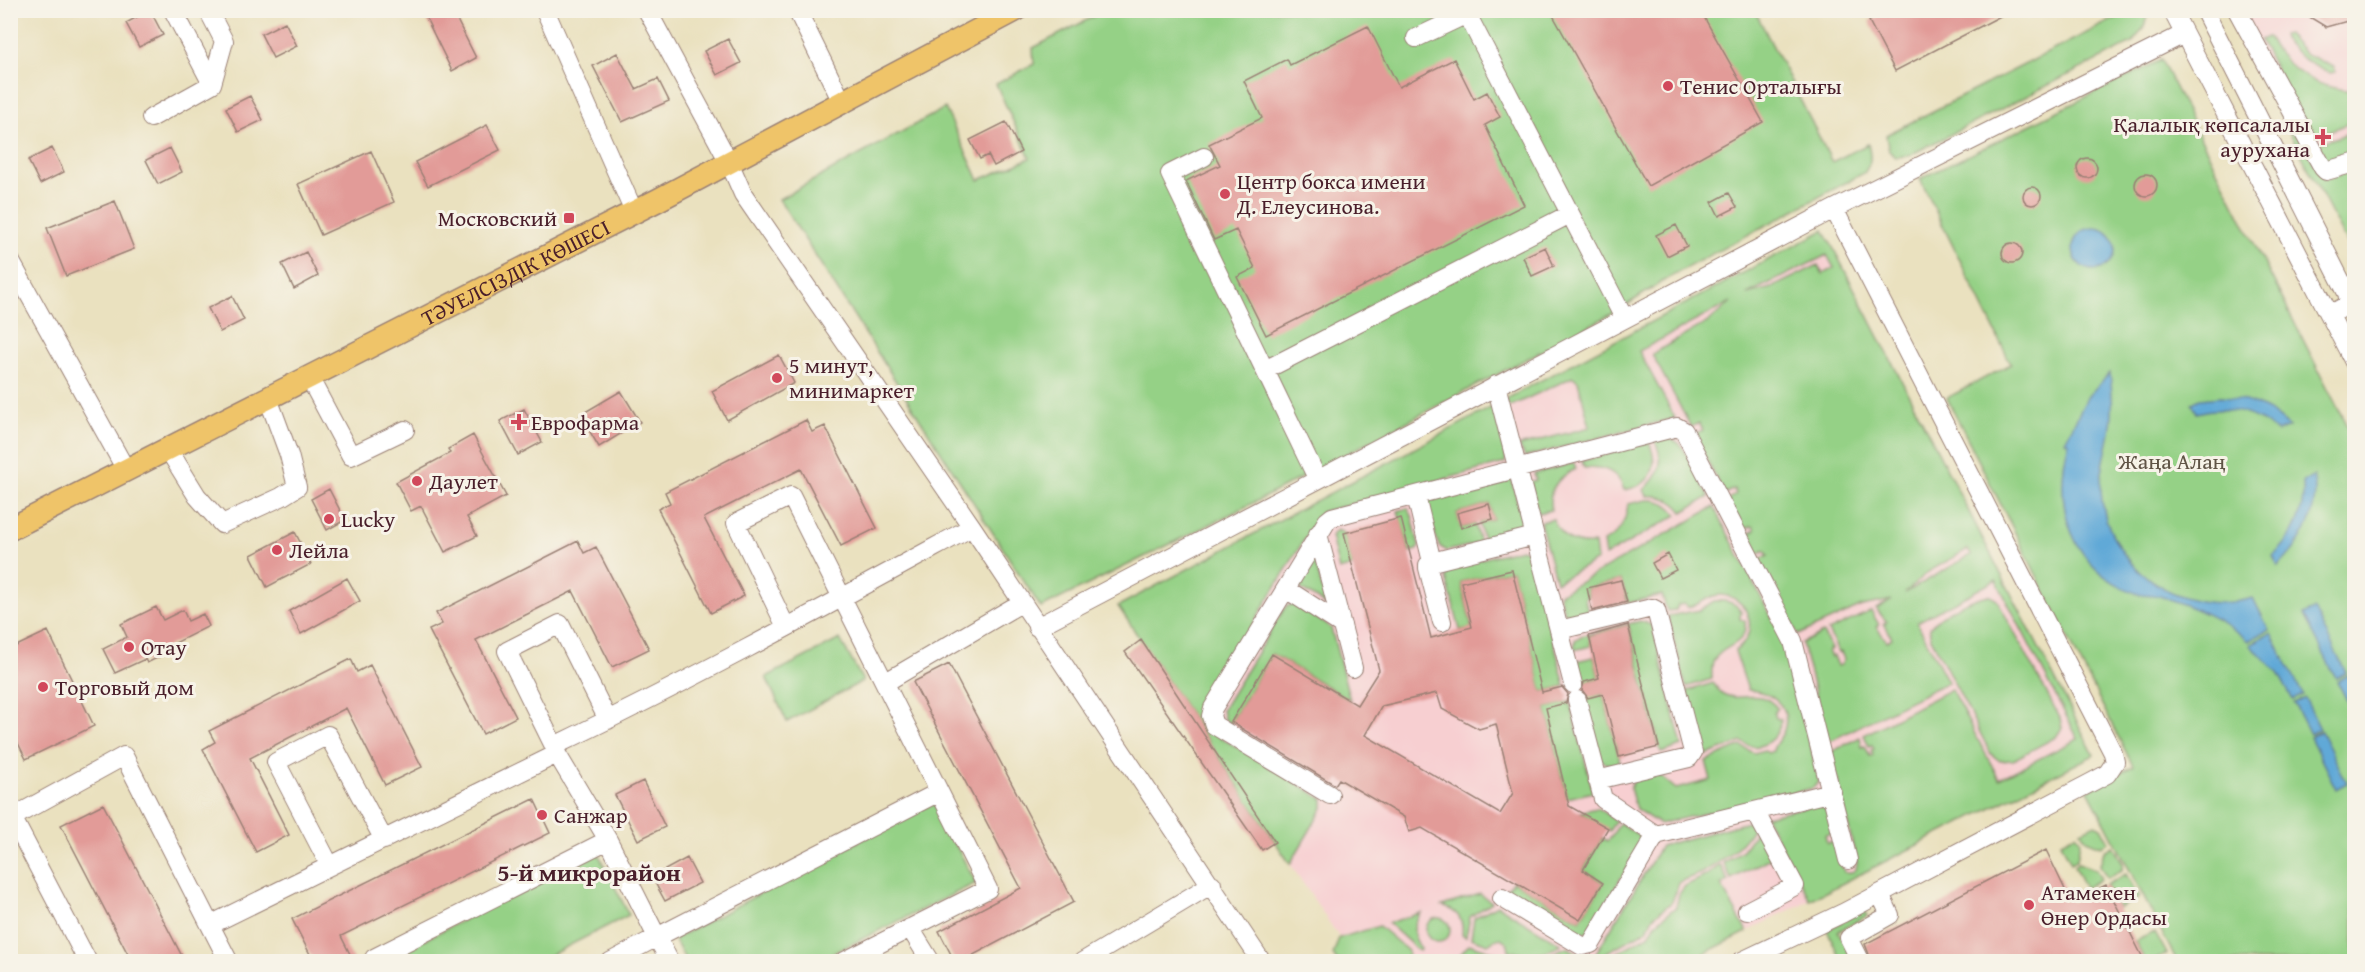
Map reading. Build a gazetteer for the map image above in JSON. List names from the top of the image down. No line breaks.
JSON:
{"streets":{"main road":["ТӘУЕЛСІЗДІК КӨШЕСІ"]},"districts":["5-й микрорайон"],"parks":["Жаңа Алаң"],"places":{"other":["Тенис Орталығы","Центр бокса имени Д. Елеусинова.","5 минут, минимаркет","Даулет","Lucky","Лейла","Отау","Торговый дом","Санжар","Атамекен Өнер Ордасы"],"health":["Қалалық көпсалалы аурухана","Еврофарма"],"transit":["Московский"]}}
